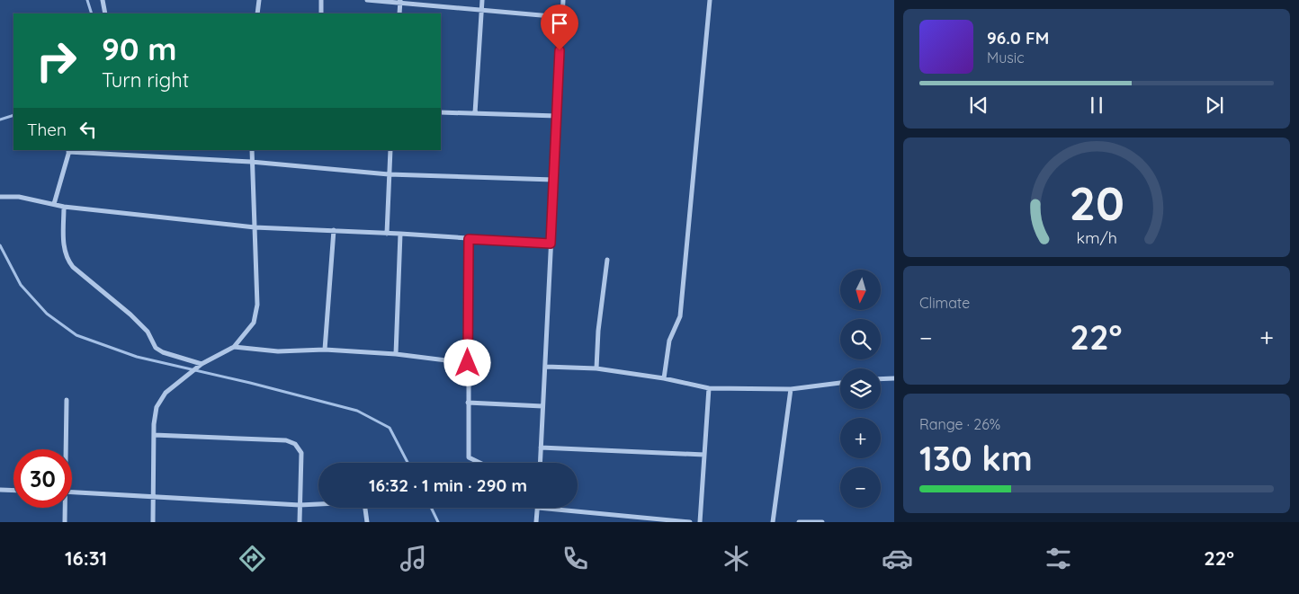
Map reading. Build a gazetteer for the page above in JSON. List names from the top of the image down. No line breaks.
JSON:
{"north":"bottom","page":{"turn":["90 m","Turn right"],"song":["96.0 FM","Music"],"then":"Then","tile":["Climate",["Range · 26%","130 km"]],"map_buttons":["+","−"],"heat":["−","22°","+"],"limit":"30","trip":"16:32 · 1 min · 290 m","tabs":["16:31","22°"],"gauge":["20","km/h"]}}
